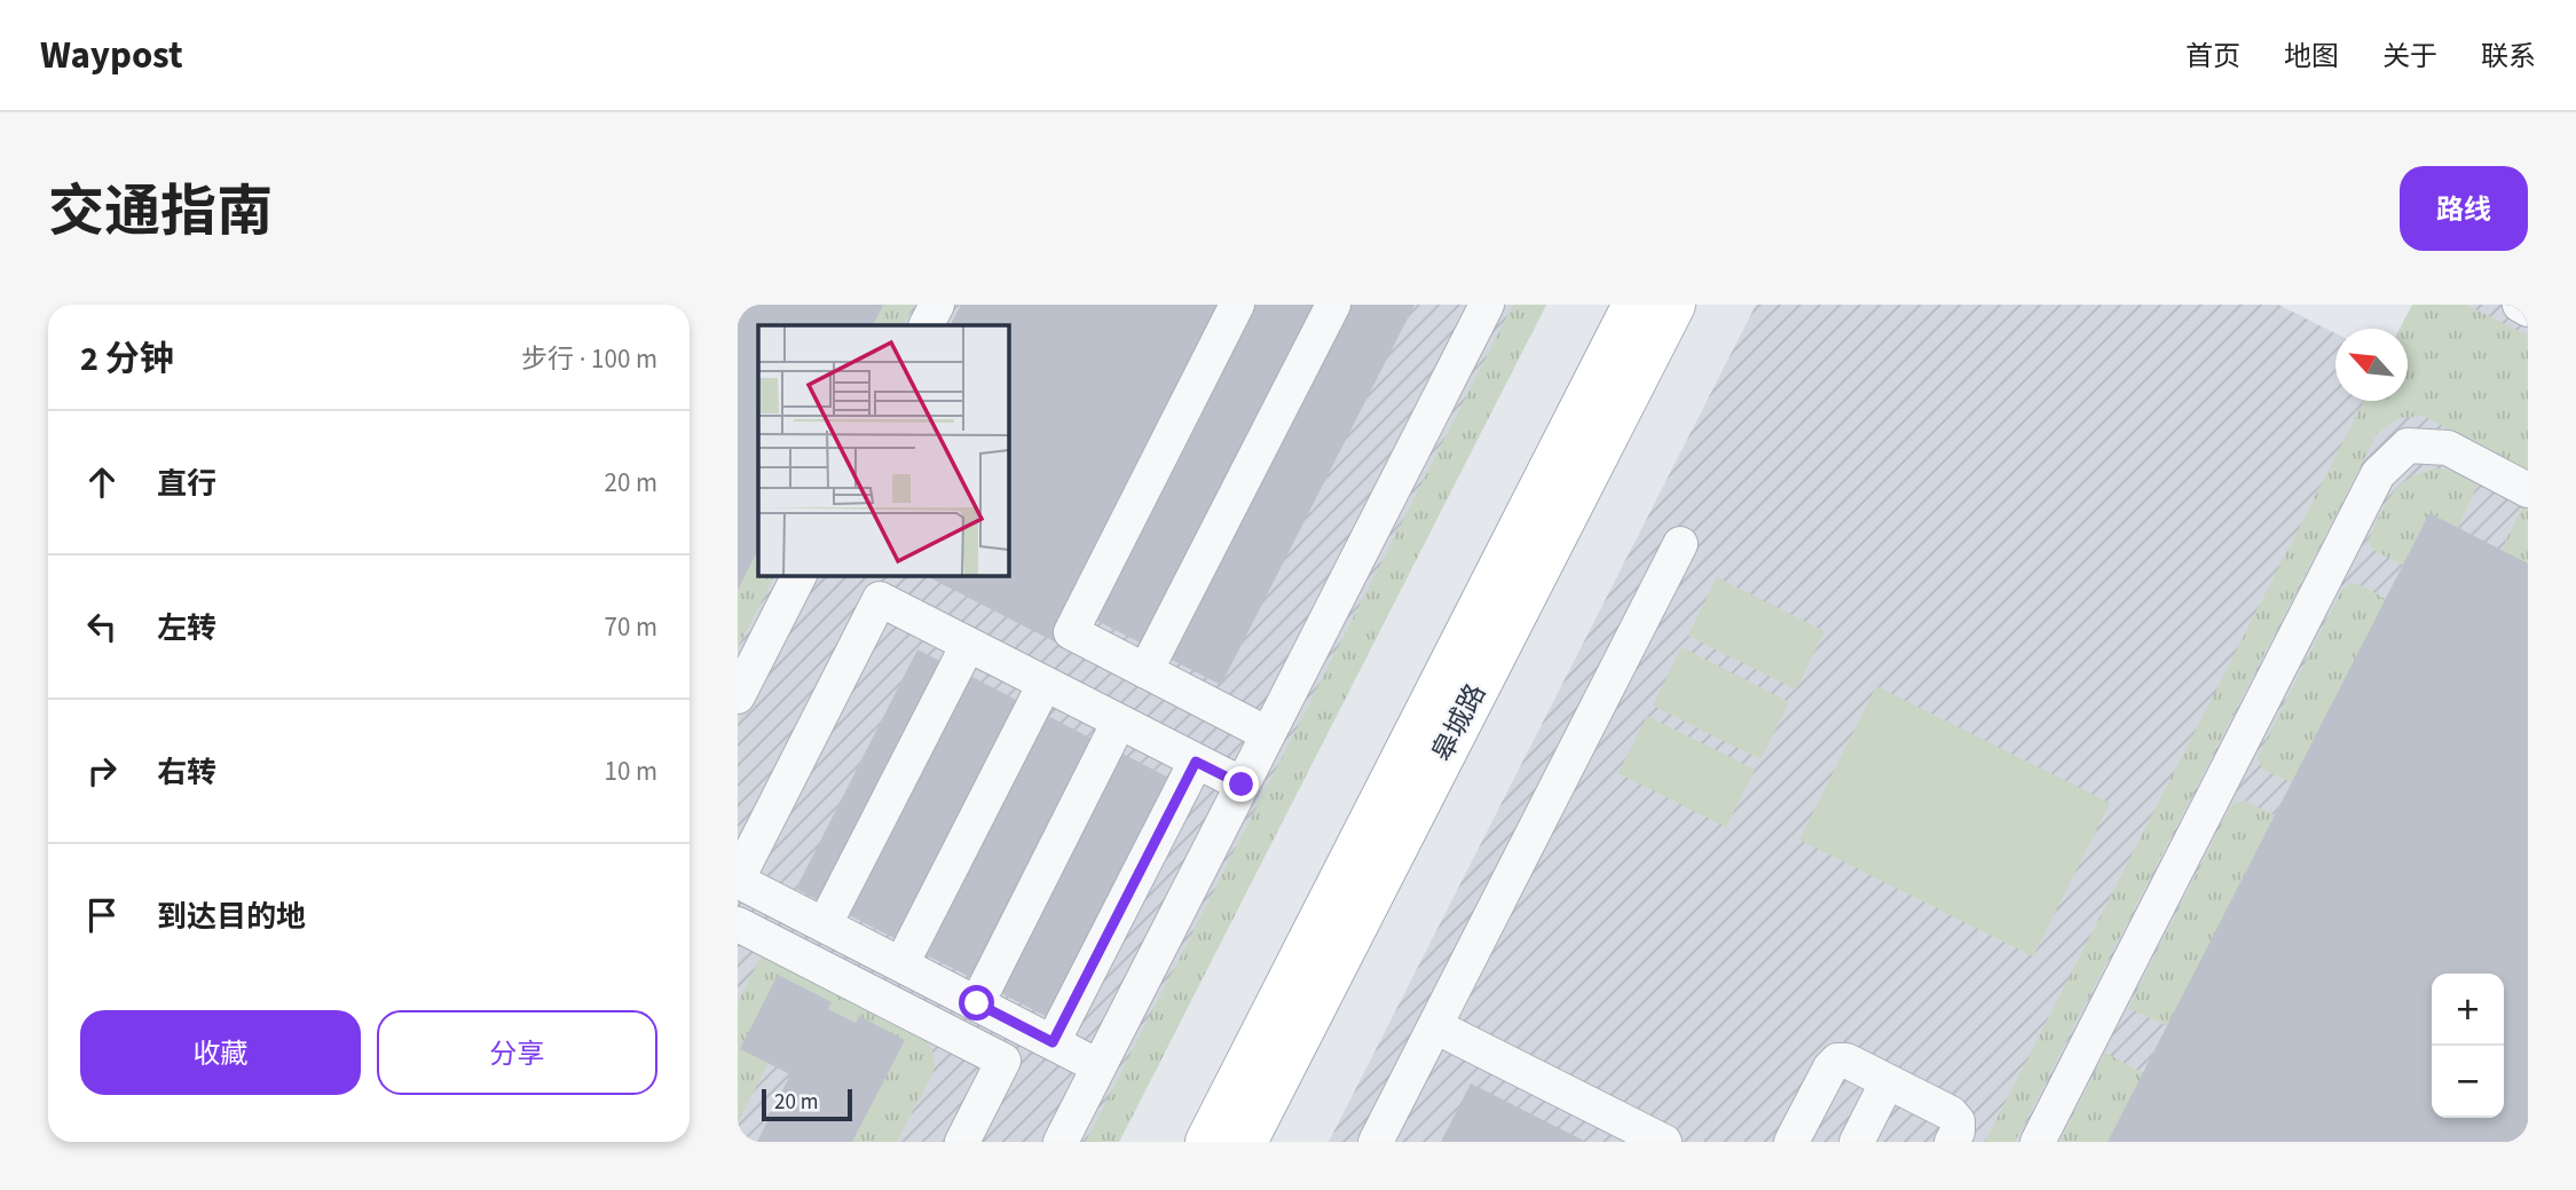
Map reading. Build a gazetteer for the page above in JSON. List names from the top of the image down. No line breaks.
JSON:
{"streets":{"main road":["皋城路"]},"scale_bar":"20 m","north":"top left","page":{"header":"Waypost","nav":["首页","地图","关于","联系"],"title":"交通指南","buttons":["路线",["收藏","分享"]],"heading":["2 分钟","步行 · 100 m"],"list":[["直行","20 m"],["左转","70 m"],["右转","10 m"],"到达目的地"],"map_buttons":["+","−"],"scale":"20 m"}}
